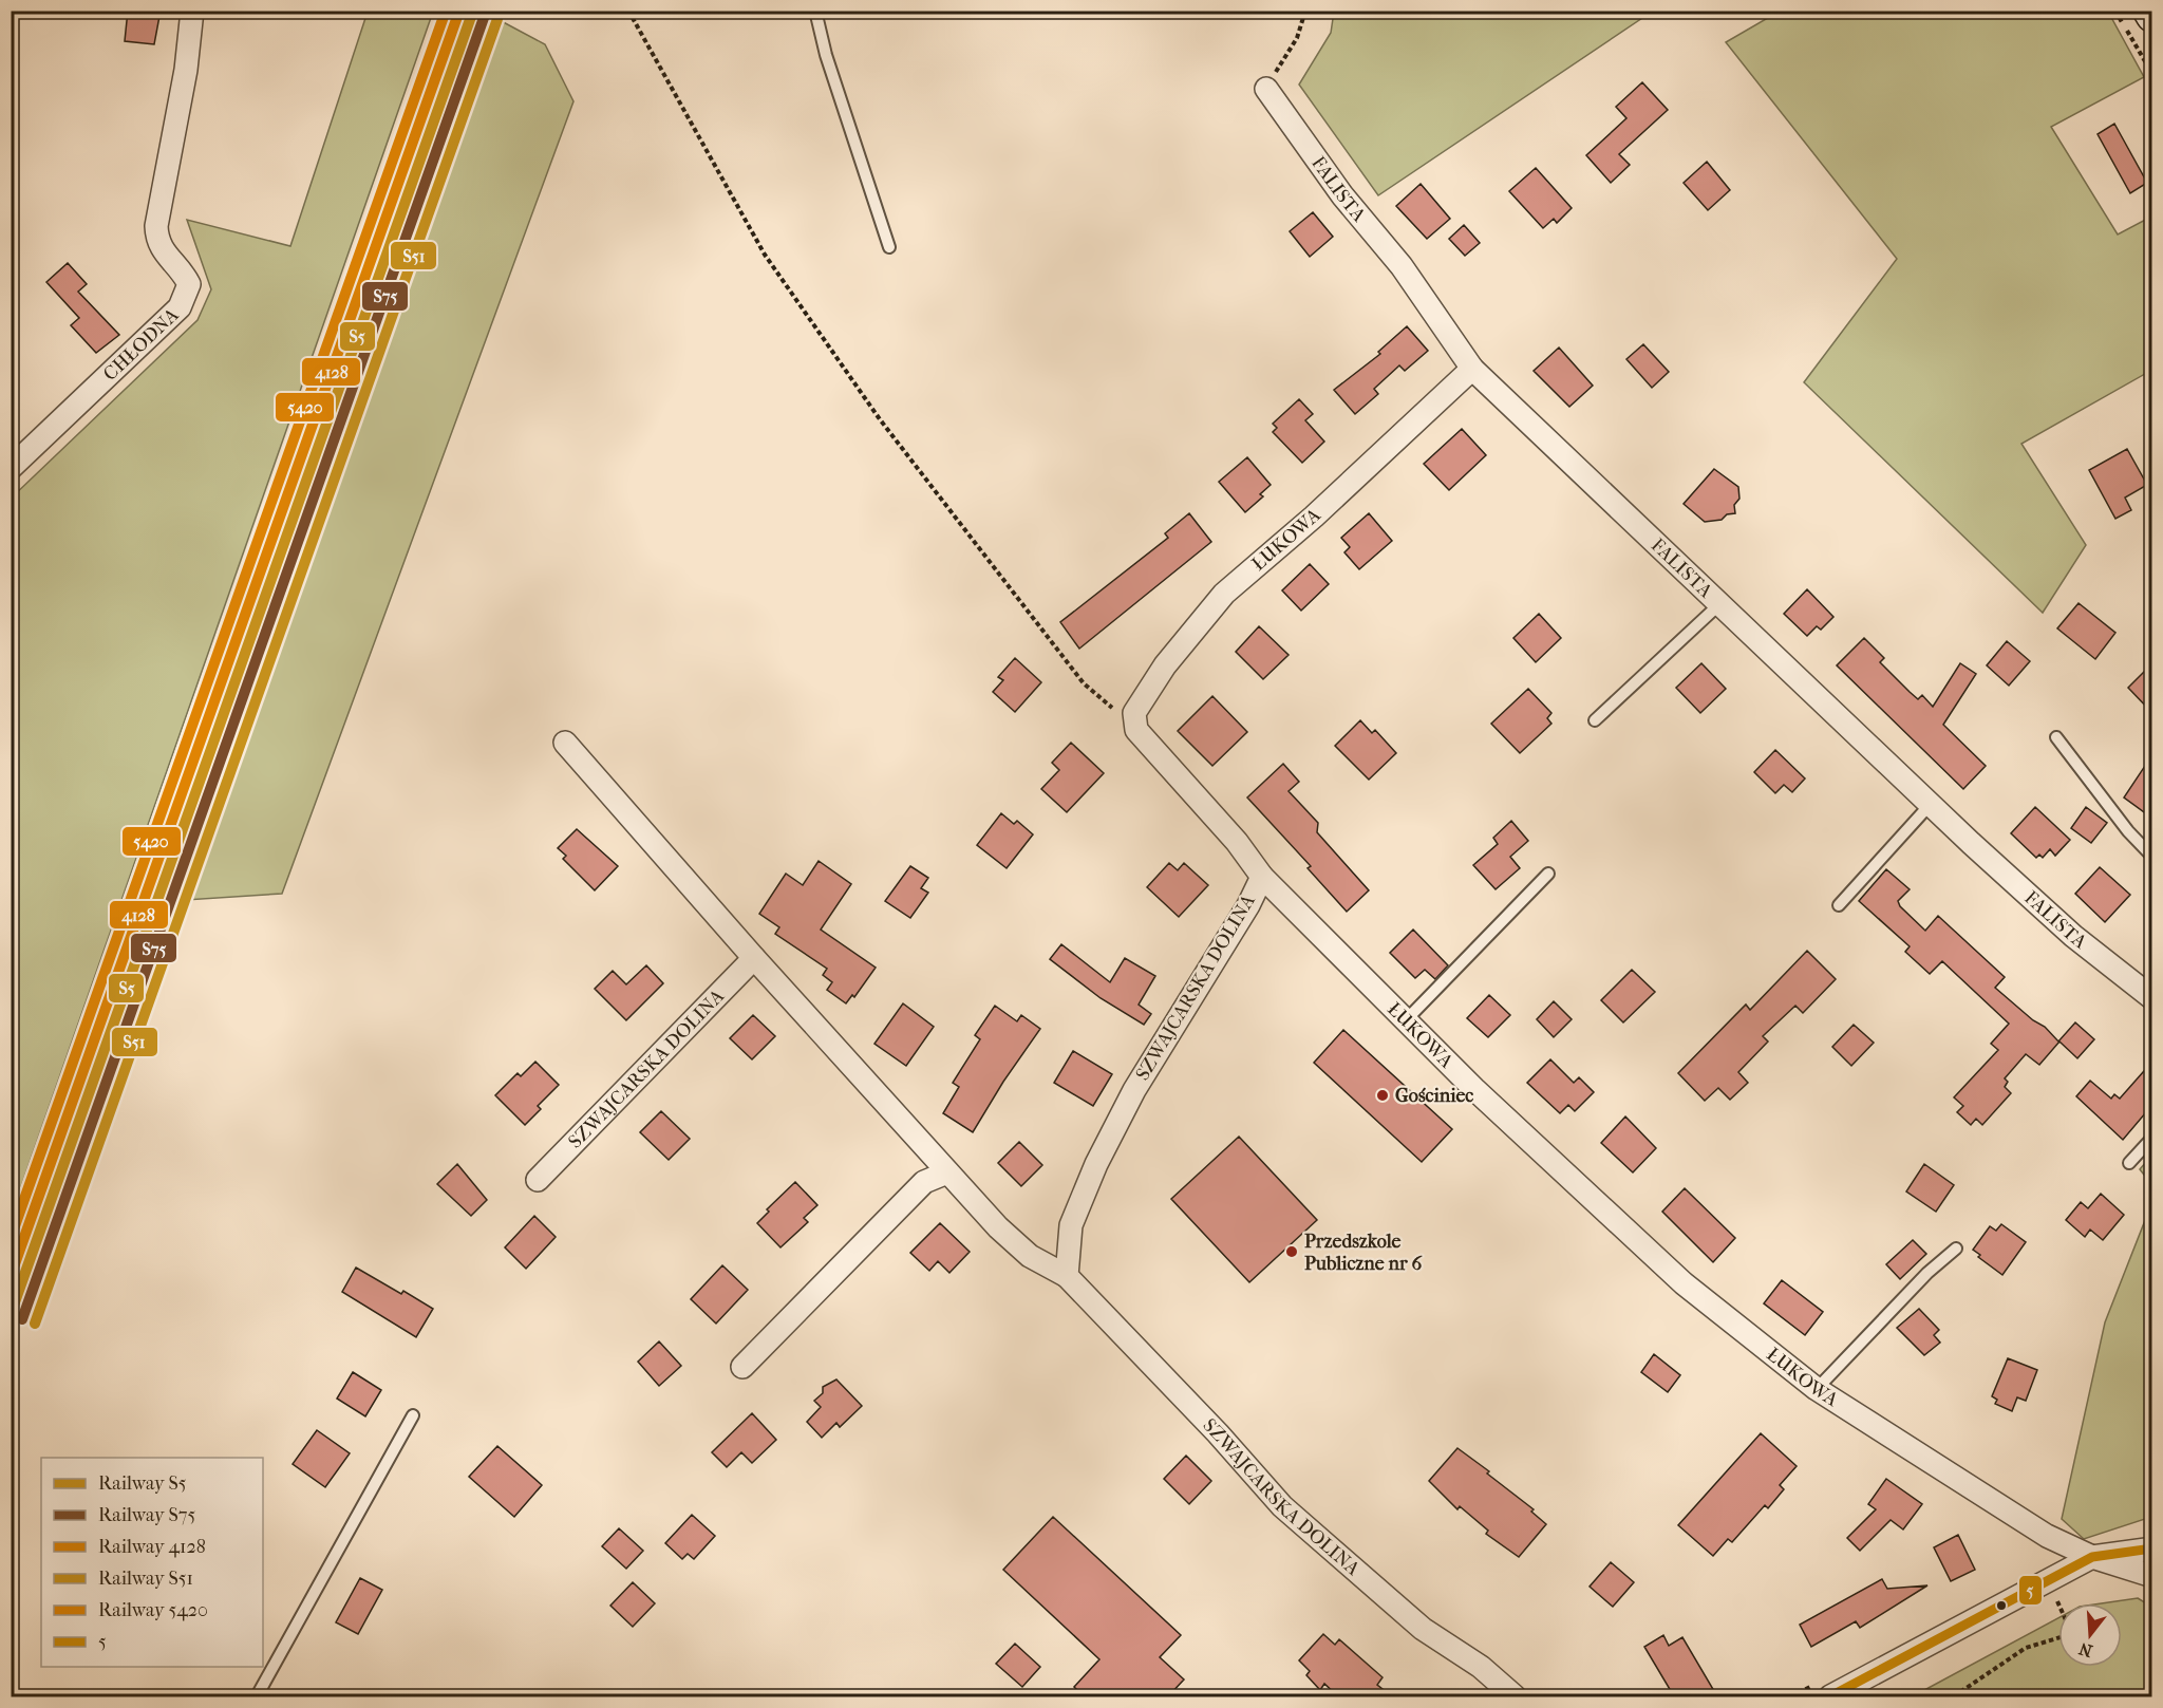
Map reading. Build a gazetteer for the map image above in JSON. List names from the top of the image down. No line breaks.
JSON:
{"streets":{"street":["FALISTA","CHŁODNA","ŁUKOWA","SZWAJCARSKA DOLINA"]},"crossings":[["FALISTA","ŁUKOWA"],["ŁUKOWA","SZWAJCARSKA DOLINA"]],"places":["Gościniec","Przedszkole Publiczne nr 6"],"lines":["rail line S5","rail line 4128","rail line 5420","rail line S75","rail line S51","transit line 5"],"legend":["Railway S5","Railway S75","Railway 4128","Railway S51","Railway 5420","5"],"north":"bottom"}
